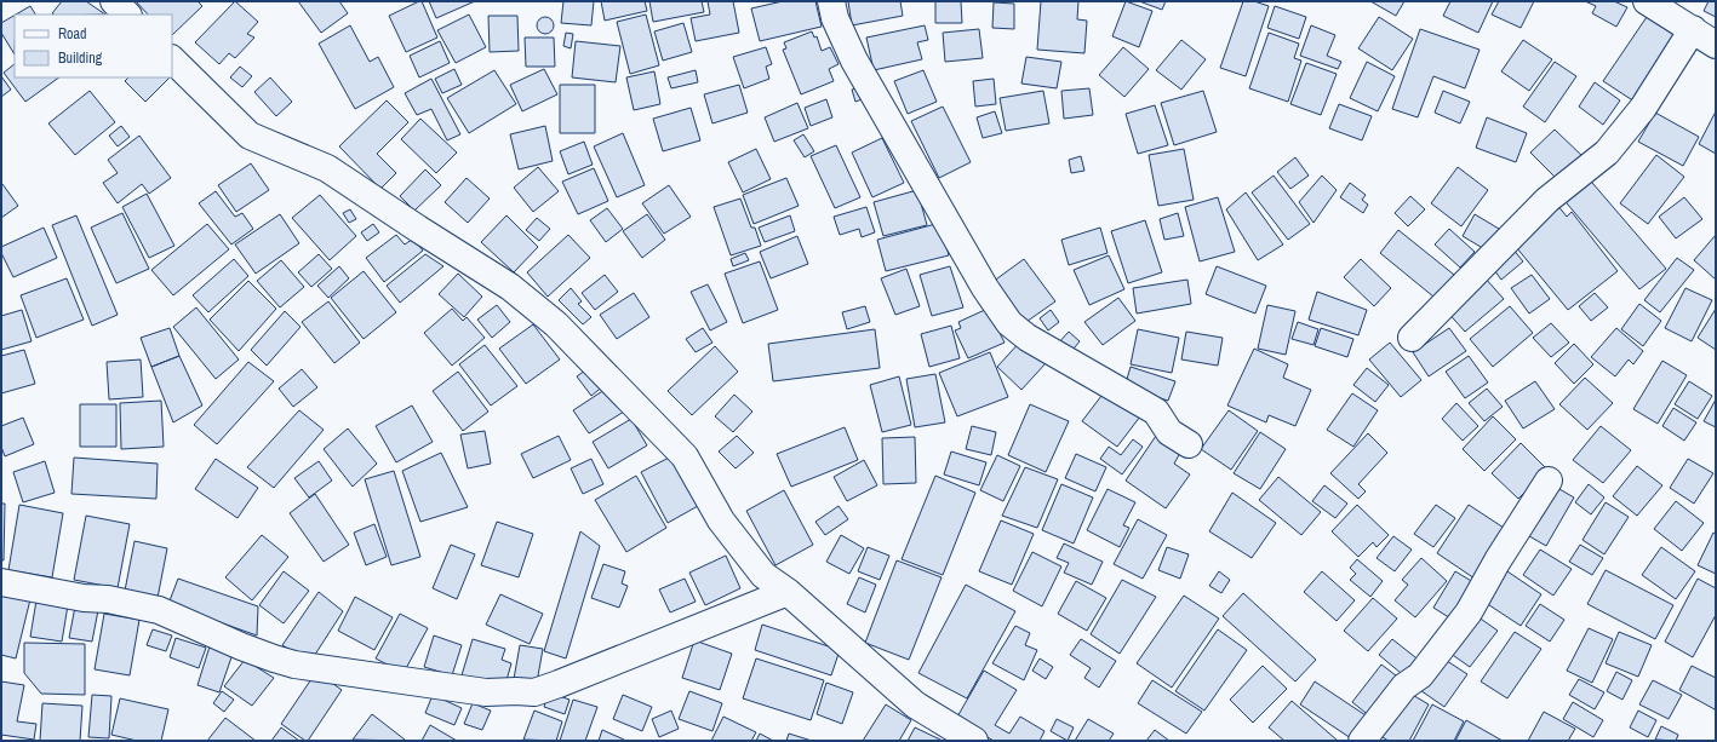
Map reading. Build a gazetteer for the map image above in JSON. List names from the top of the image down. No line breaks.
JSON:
{"legend":["Road","Building"]}
